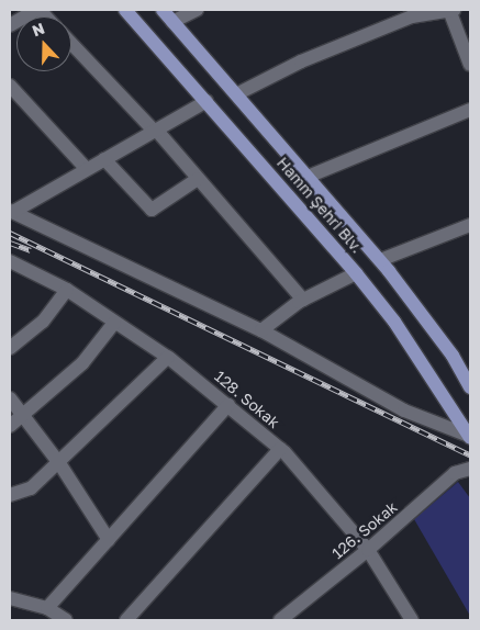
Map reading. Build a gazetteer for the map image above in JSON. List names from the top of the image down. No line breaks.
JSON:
{"streets":{"main road":["Hamm Şehri Blv."],"street":["128. Sokak","126. Sokak"]},"crossings":[["128. Sokak","126. Sokak"]],"north":"top"}
